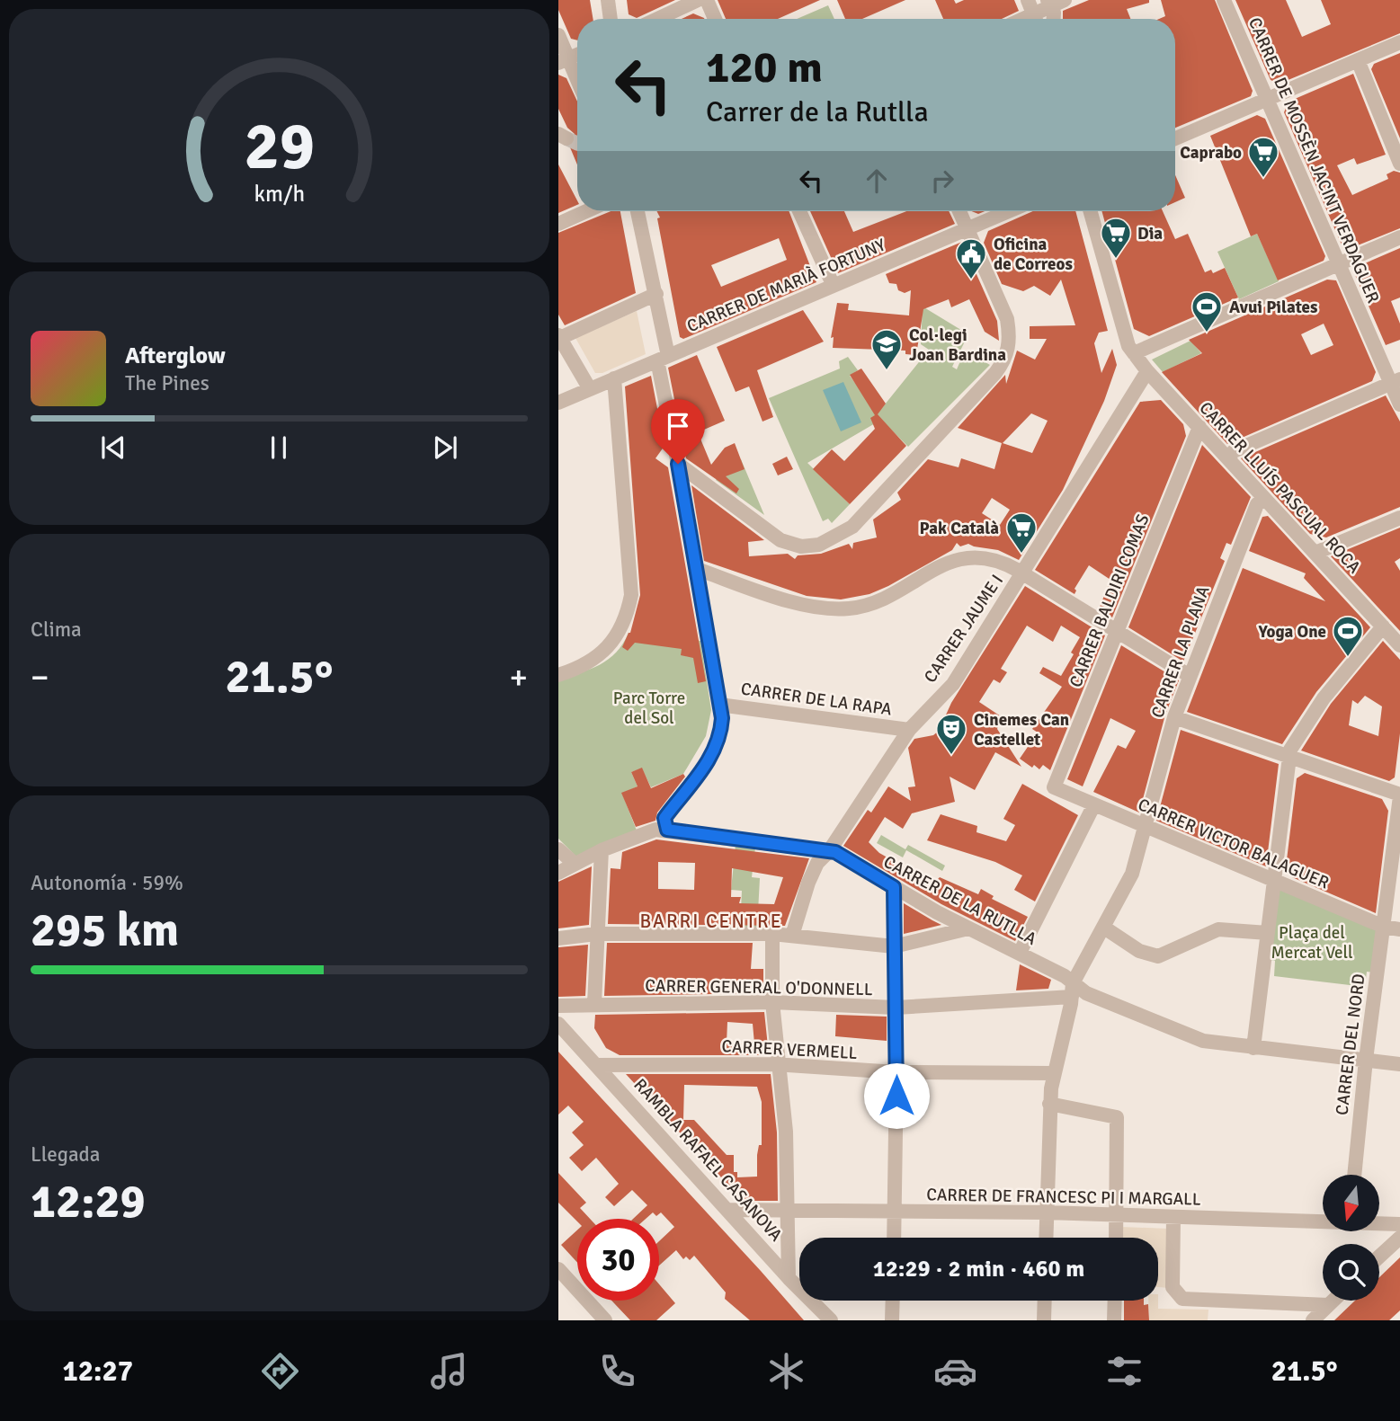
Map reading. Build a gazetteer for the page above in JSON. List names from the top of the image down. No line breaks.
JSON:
{"streets":{"street":["CARRER DE MOSSÈN JACINT VERDAGUER","CARRER DE MARIÀ FORTUNY","CARRER LLUÍS PASCUAL ROCA","CARRER BALDIRI COMAS","CARRER JAUME I","CARRER LA PLANA","CARRER DE LA RAPA","CARRER VICTOR BALAGUER","CARRER DE LA RUTLLA","CARRER GENERAL O'DONNELL","CARRER DEL NORD","CARRER VERMELL","RAMBLA RAFAEL CASANOVA","CARRER DE FRANCESC PI I MARGALL"]},"crossings":[["CARRER LLUÍS PASCUAL ROCA","CARRER BALDIRI COMAS"],["CARRER LLUÍS PASCUAL ROCA","CARRER JAUME I"],["CARRER LLUÍS PASCUAL ROCA","CARRER LA PLANA"],["CARRER BALDIRI COMAS","CARRER VICTOR BALAGUER"],["CARRER JAUME I","CARRER DE LA RAPA"],["CARRER JAUME I","CARRER DE LA RUTLLA"],["CARRER LA PLANA","CARRER VICTOR BALAGUER"],["CARRER LA PLANA","CARRER DE LA RUTLLA"],["CARRER LA PLANA","CARRER GENERAL O'DONNELL"],["CARRER LA PLANA","CARRER VERMELL"],["CARRER LA PLANA","CARRER DE FRANCESC PI I MARGALL"],["CARRER VICTOR BALAGUER","CARRER DEL NORD"],["CARRER DE LA RUTLLA","CARRER GENERAL O'DONNELL"],["CARRER DE LA RUTLLA","CARRER DEL NORD"],["CARRER VERMELL","RAMBLA RAFAEL CASANOVA"],["RAMBLA RAFAEL CASANOVA","CARRER DE FRANCESC PI I MARGALL"]],"districts":["BARRI CENTRE"],"parks":["Parc Torre del Sol","Plaça del Mercat Vell"],"places":{"supermarket":["Caprabo","Dia","Pak Català"],"public building":["Oficina de Correos"],"sports":["Avui Pilates","Yoga One"],"school or university":["Col·legi Joan Bardina"],"theatre":["Cinemes Can Castellet"]},"north":"bottom","page":{"turn":["120 m","Carrer de la Rutlla"],"song":["Afterglow","The Pines"],"tile":["Clima",["Autonomía · 59%","295 km"],["Llegada","12:29"]],"heat":["−","21.5°","+"],"limit":"30","trip":"12:29 · 2 min · 460 m","tabs":["12:27","21.5°"],"gauge":["29","km/h"]}}
